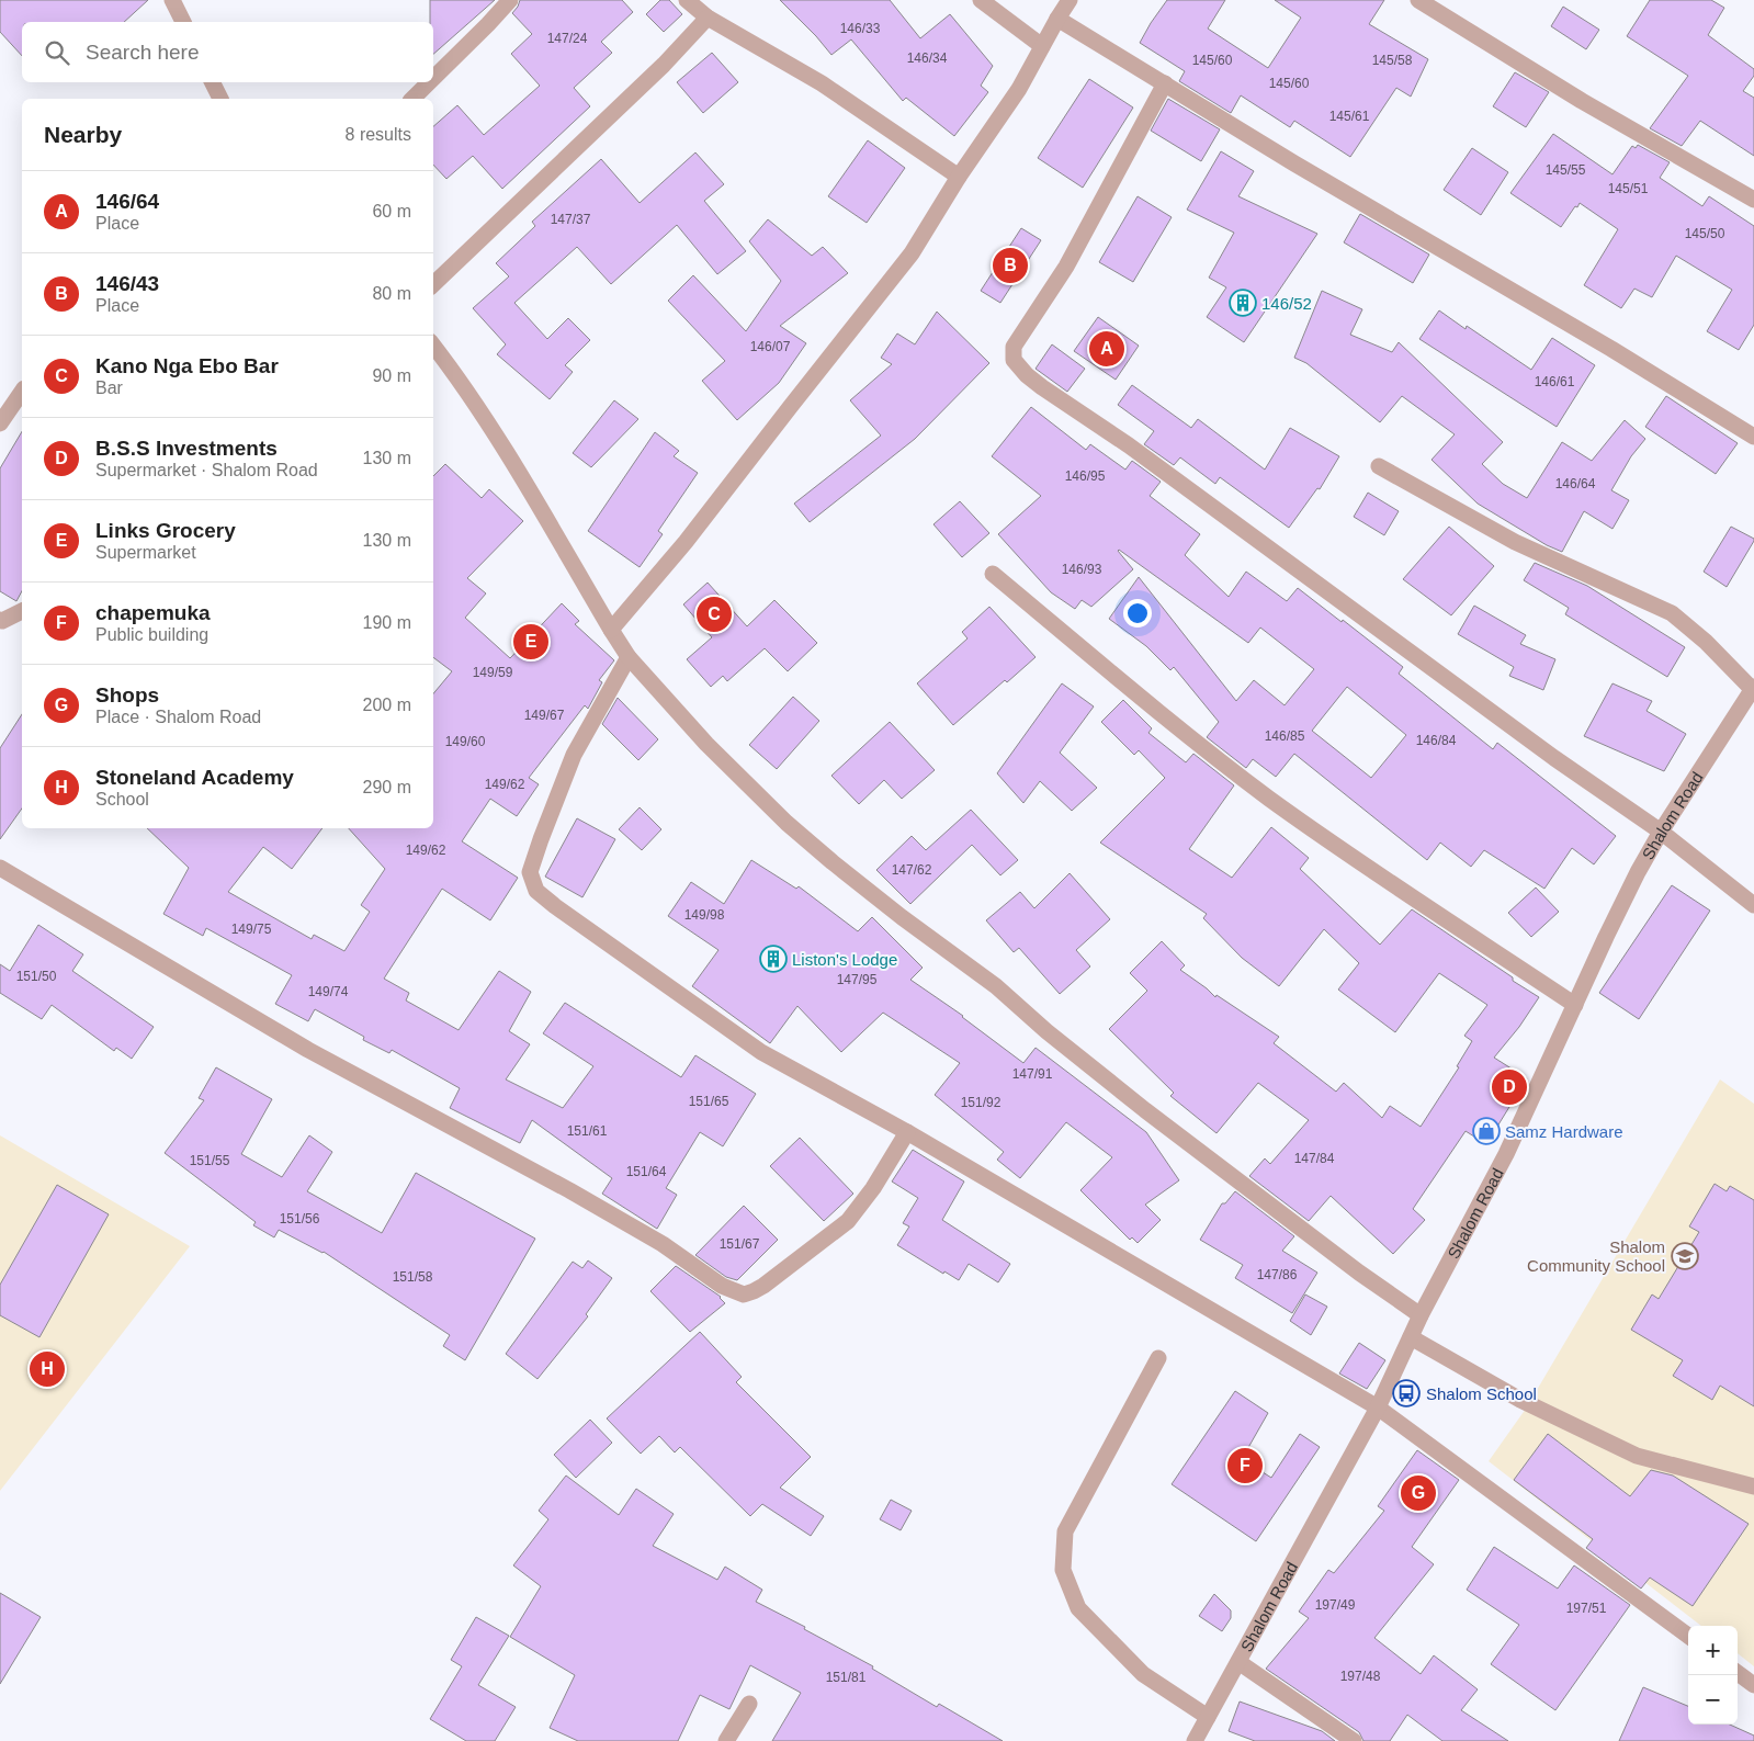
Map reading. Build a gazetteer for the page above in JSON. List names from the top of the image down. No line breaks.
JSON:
{"streets":{"street":["Shalom Road"]},"places":{"building":["146/52","Liston's Lodge"],"shop":["Samz Hardware"],"school or university":["Shalom Community School"],"bus stop":["Shalom School"]},"house_numbers":["146/33","147/24","146/34","145/60","145/58","145/60","145/61","145/55","145/51","147/37","145/50","146/07","146/61","146/95","146/64","146/93","149/59","149/67","146/85","146/84","149/60","149/62","149/62","147/62","149/98","149/75","151/50","147/95","149/74","147/91","151/65","151/92","151/61","147/84","151/55","151/64","151/56","151/67","147/86","151/58","197/49","197/51","197/48","151/81"],"page":{"search":"Search here","heading":["Nearby","8 results"],"list":[{"mark":"A","name":"146/64","note":"Place","value":"60 m"},{"mark":"B","name":"146/43","note":"Place","value":"80 m"},{"mark":"C","name":"Kano Nga Ebo Bar","note":"Bar","value":"90 m"},{"mark":"D","name":"B.S.S Investments","note":"Supermarket · Shalom Road","value":"130 m"},{"mark":"E","name":"Links Grocery","note":"Supermarket","value":"130 m"},{"mark":"F","name":"chapemuka","note":"Public building","value":"190 m"},{"mark":"G","name":"Shops","note":"Place · Shalom Road","value":"200 m"},{"mark":"H","name":"Stoneland Academy","note":"School","value":"290 m"}],"pins":["B","A","C","E","D","H","F","G"],"map_buttons":["+","−"]}}
